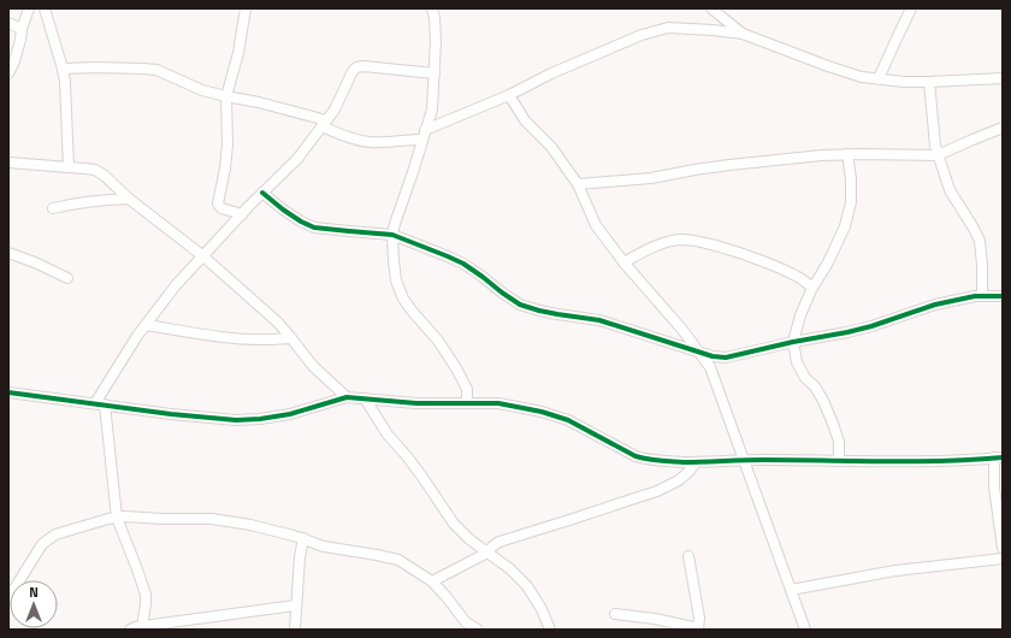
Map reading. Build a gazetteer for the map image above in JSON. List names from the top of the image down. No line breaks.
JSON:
{"north":"top"}
